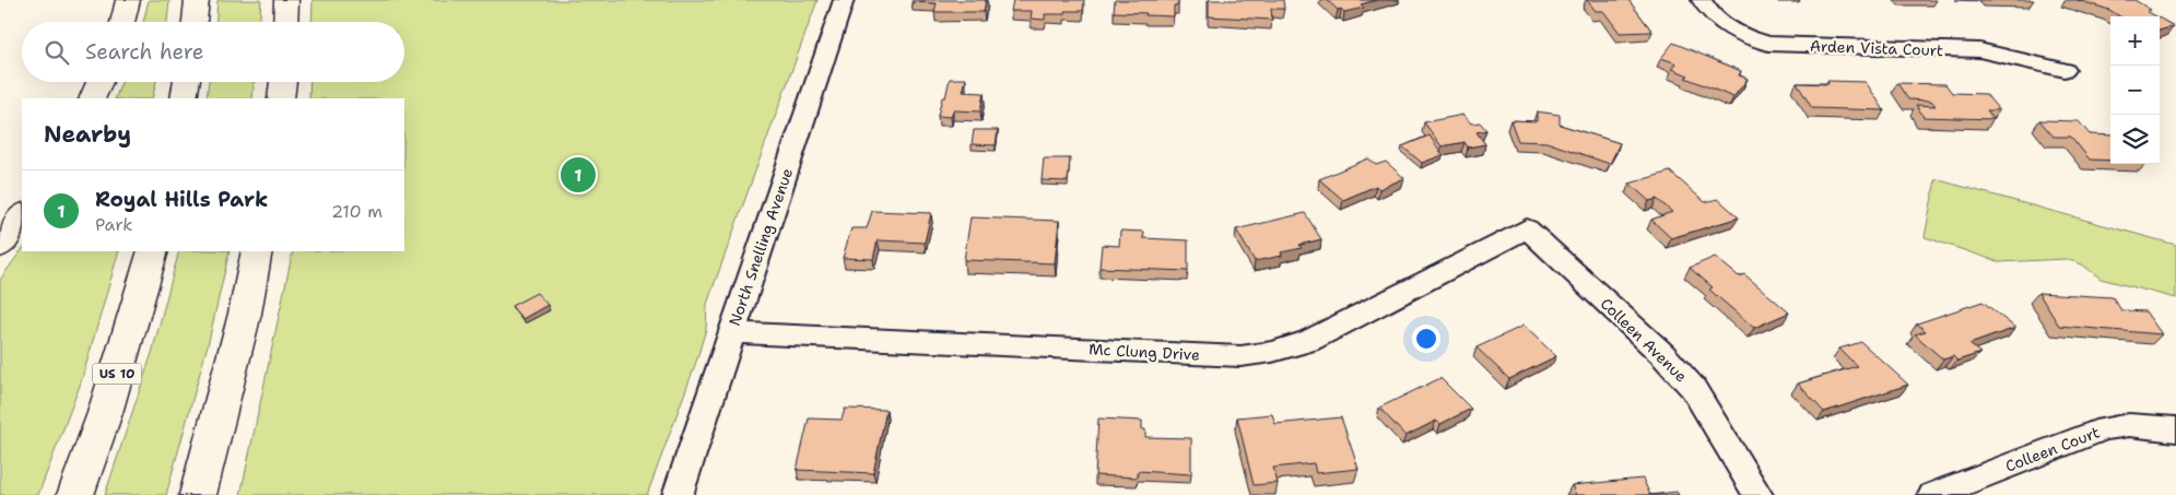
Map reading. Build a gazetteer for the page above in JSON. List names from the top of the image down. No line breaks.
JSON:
{"streets":{"main road":["US 10"],"street":["Arden Vista Court","North Snelling Avenue","Colleen Avenue","Mc Clung Drive","Colleen Court"]},"crossings":[["North Snelling Avenue","Mc Clung Drive"],["Colleen Avenue","Mc Clung Drive"]],"page":{"map_buttons":["+","−"],"search":"Search here","heading":"Nearby","pins":"1","list":[{"mark":"1","name":"Royal Hills Park","note":"Park","value":"210 m"}]}}
